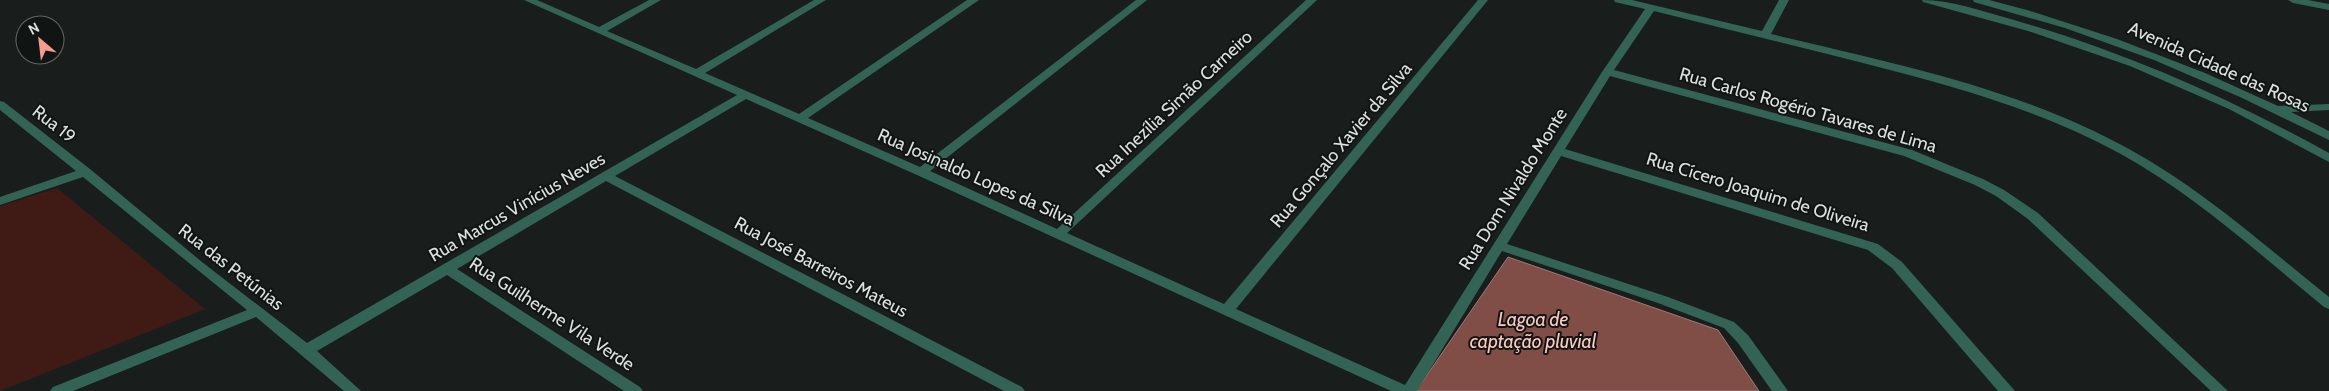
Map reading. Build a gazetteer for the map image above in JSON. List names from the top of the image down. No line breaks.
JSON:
{"streets":{"street":["Avenida Cidade das Rosas","Rua Inezília Simão Carneiro","Rua Carlos Rogério Tavares de Lima","Rua 19","Rua Gonçalo Xavier da Silva","Rua Josinaldo Lopes da Silva","Rua Dom Nivaldo Monte","Rua Cícero Joaquim de Oliveira","Rua Marcus Vinícius Neves","Rua das Petúnias","Rua José Barreiros Mateus","Rua Guilherme Vila Verde"]},"crossings":[["Rua Inezília Simão Carneiro","Rua Josinaldo Lopes da Silva"],["Rua Carlos Rogério Tavares de Lima","Rua Dom Nivaldo Monte"],["Rua 19","Rua das Petúnias"],["Rua Gonçalo Xavier da Silva","Rua Josinaldo Lopes da Silva"],["Rua Josinaldo Lopes da Silva","Rua Dom Nivaldo Monte"],["Rua Josinaldo Lopes da Silva","Rua Marcus Vinícius Neves"],["Rua Dom Nivaldo Monte","Rua Cícero Joaquim de Oliveira"],["Rua Marcus Vinícius Neves","Rua das Petúnias"],["Rua Marcus Vinícius Neves","Rua José Barreiros Mateus"],["Rua Marcus Vinícius Neves","Rua Guilherme Vila Verde"]],"water":["Lagoa de captação pluvial"],"north":"top left"}
